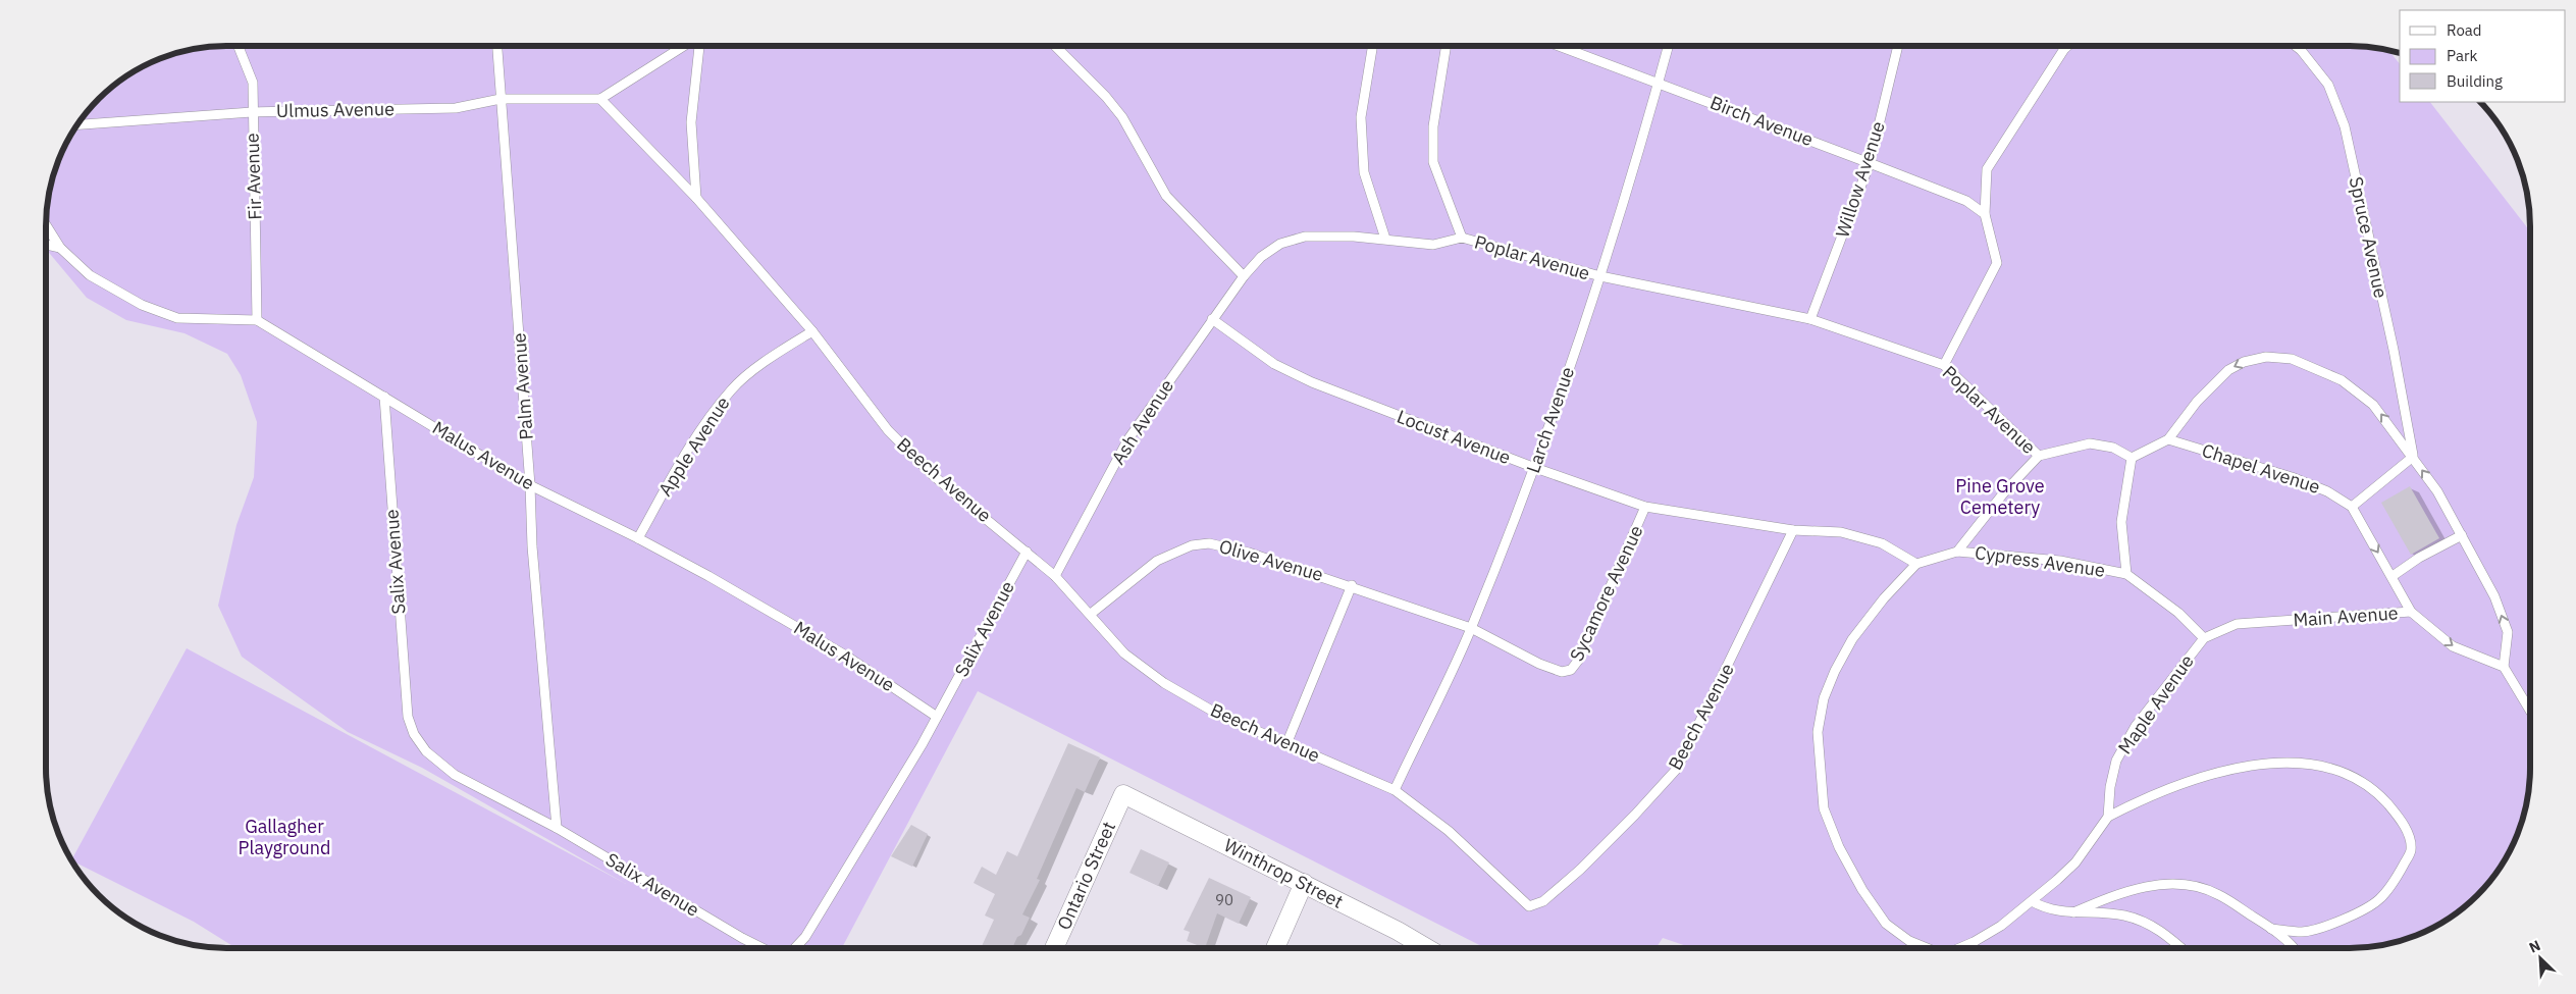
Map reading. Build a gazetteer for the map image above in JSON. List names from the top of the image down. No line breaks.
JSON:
{"streets":{"street":["Winthrop Street","Ontario Street"],"lane":["Ulmus Avenue","Birch Avenue","Fir Avenue","Willow Avenue","Spruce Avenue","Poplar Avenue","Palm Avenue","Larch Avenue","Ash Avenue","Locust Avenue","Apple Avenue","Malus Avenue","Chapel Avenue","Beech Avenue","Olive Avenue","Salix Avenue","Cypress Avenue","Sycamore Avenue","Main Avenue","Maple Avenue"]},"crossings":[["Ulmus Avenue","Fir Avenue"],["Ulmus Avenue","Palm Avenue"],["Ulmus Avenue","Beech Avenue"],["Birch Avenue","Willow Avenue"],["Birch Avenue","Larch Avenue"],["Fir Avenue","Malus Avenue"],["Willow Avenue","Poplar Avenue"],["Poplar Avenue","Larch Avenue"],["Poplar Avenue","Ash Avenue"],["Palm Avenue","Malus Avenue"],["Palm Avenue","Salix Avenue"],["Larch Avenue","Locust Avenue"],["Larch Avenue","Beech Avenue"],["Larch Avenue","Sycamore Avenue"],["Ash Avenue","Locust Avenue"],["Ash Avenue","Beech Avenue"],["Locust Avenue","Beech Avenue"],["Locust Avenue","Cypress Avenue"],["Locust Avenue","Sycamore Avenue"],["Apple Avenue","Malus Avenue"],["Apple Avenue","Beech Avenue"],["Malus Avenue","Salix Avenue"],["Chapel Avenue","Main Avenue"],["Beech Avenue","Olive Avenue"],["Beech Avenue","Salix Avenue"],["Olive Avenue","Sycamore Avenue"],["Cypress Avenue","Main Avenue"],["Cypress Avenue","Maple Avenue"],["Main Avenue","Maple Avenue"],["Winthrop Street","Ontario Street"]],"parks":["Pine Grove Cemetery","Gallagher Playground"],"house_numbers":["90"],"legend":["Road","Park","Building"],"north":"top left"}
